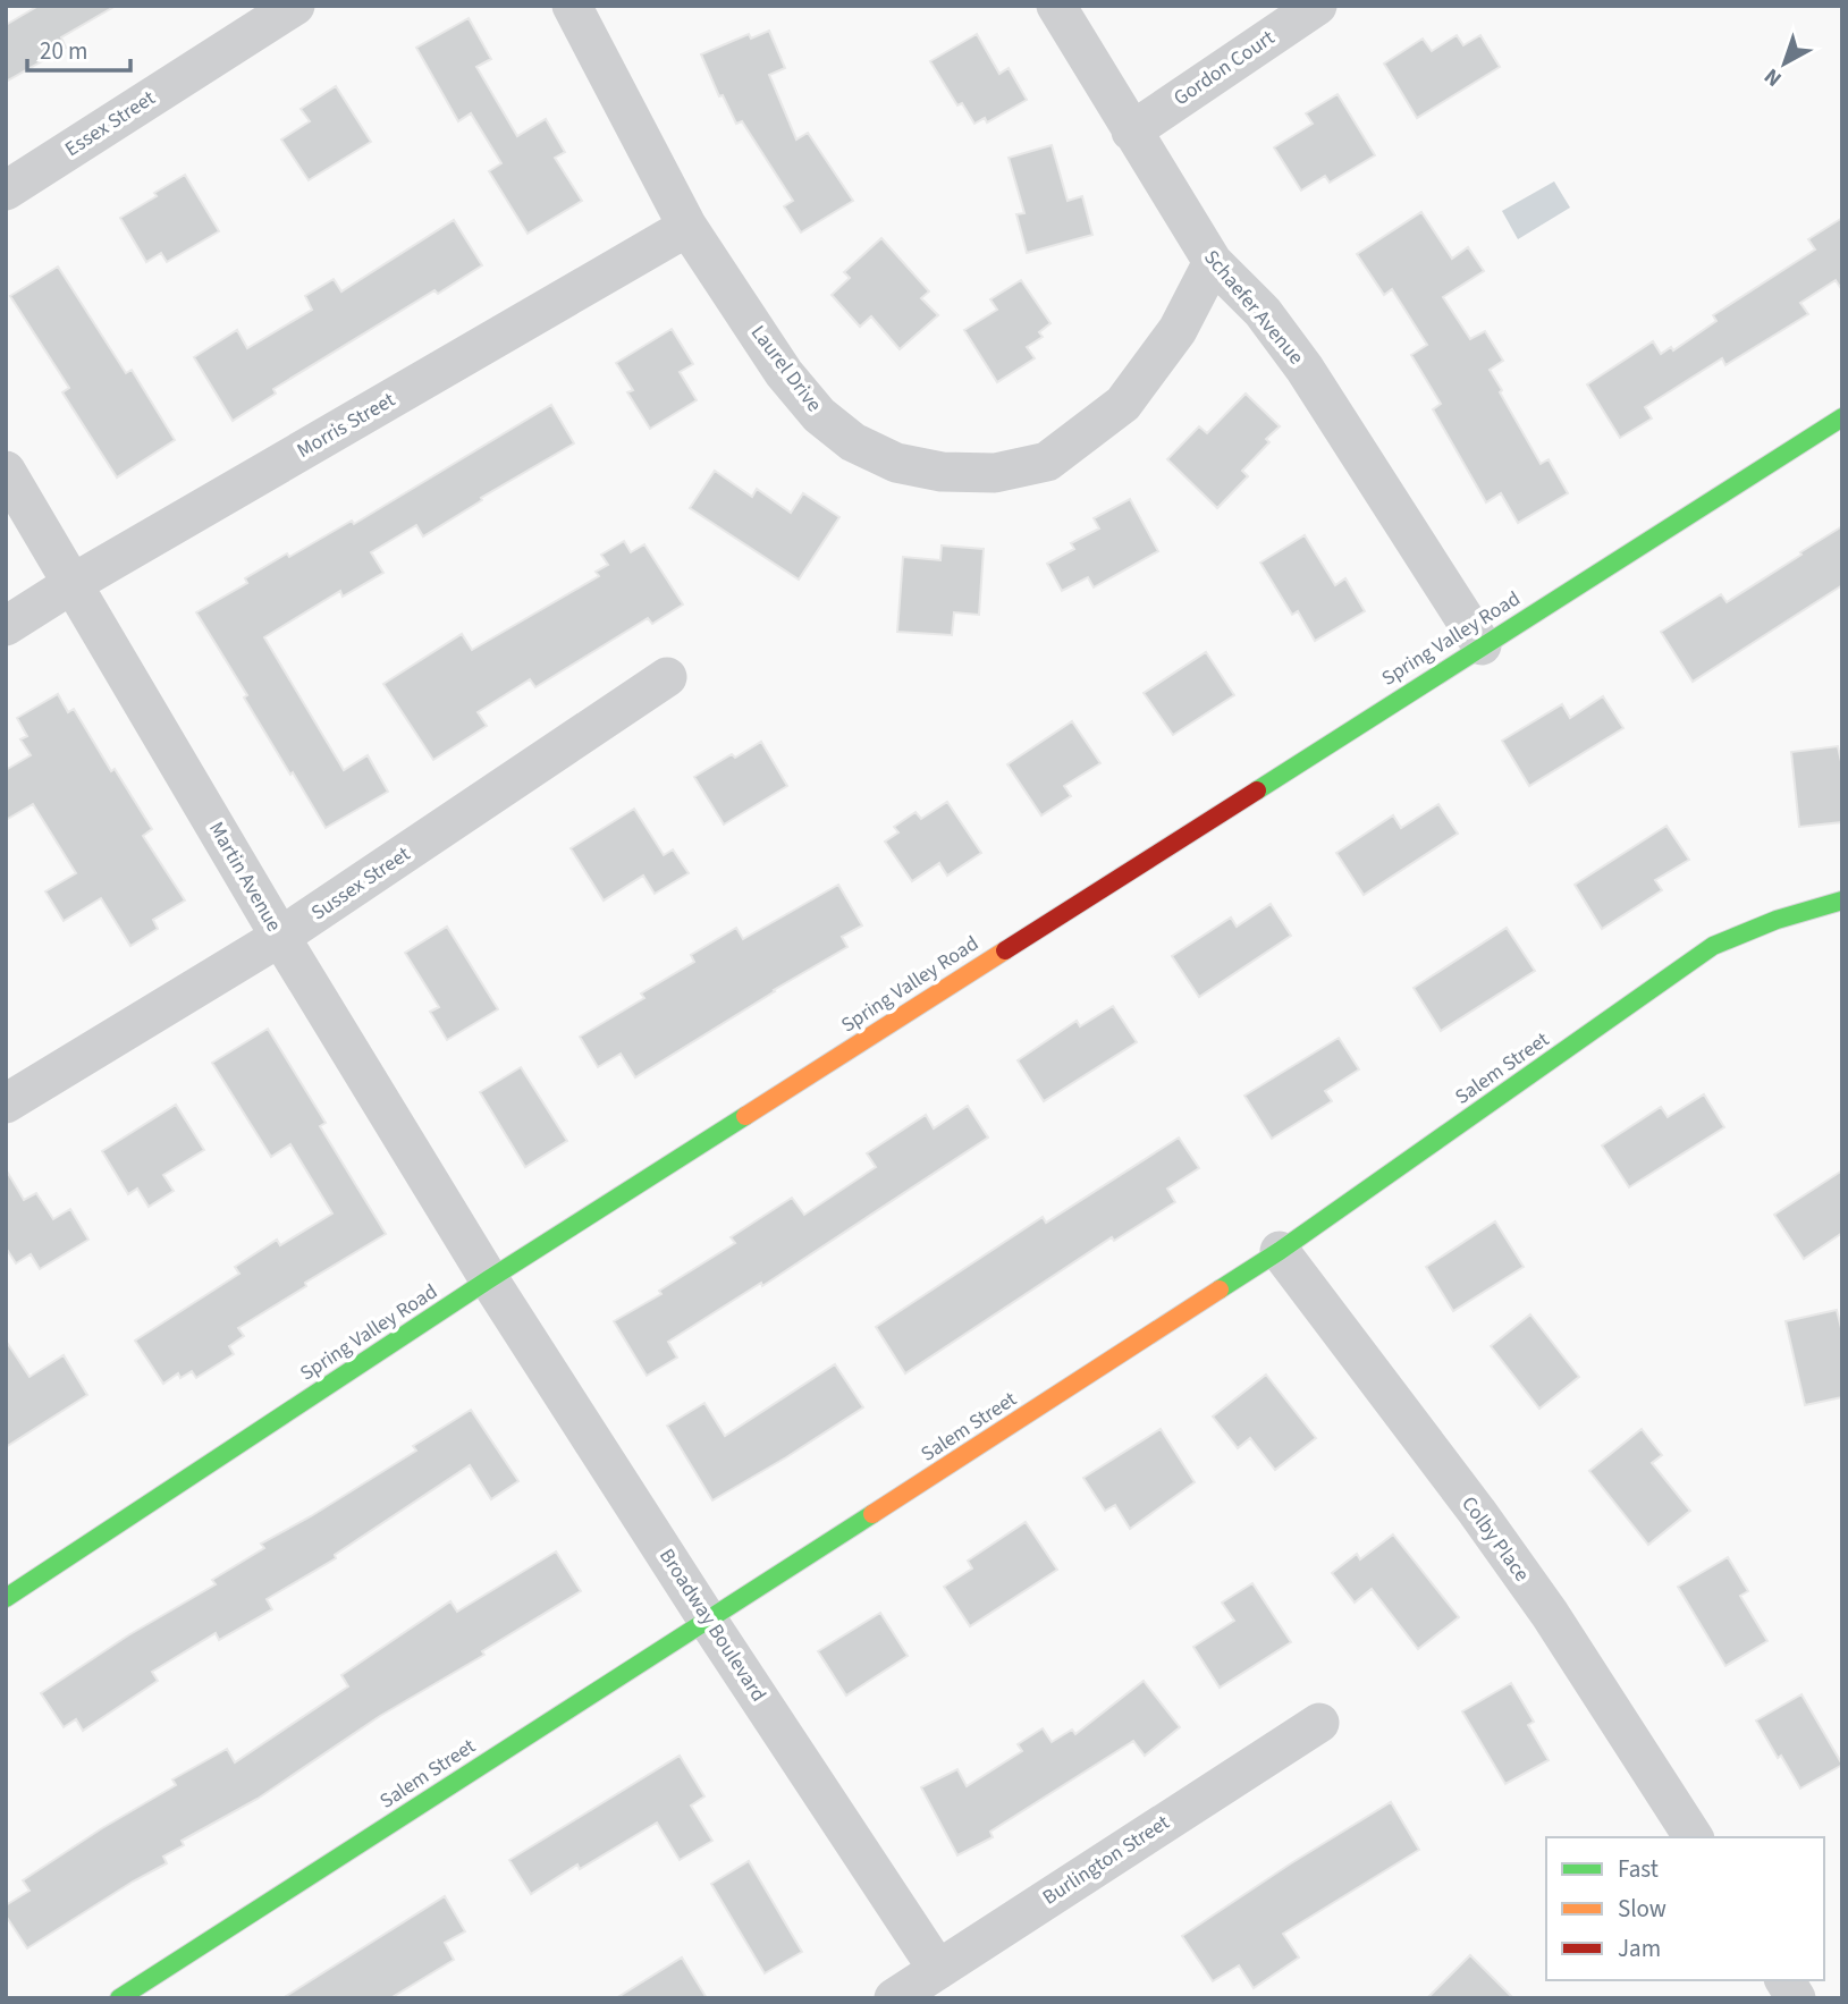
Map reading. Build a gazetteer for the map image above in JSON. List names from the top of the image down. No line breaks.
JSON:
{"streets":{"street":["Gordon Court","Essex Street","Schaefer Avenue","Laurel Drive","Morris Street","Spring Valley Road","Martin Avenue","Sussex Street","Salem Street","Colby Place","Broadway Boulevard","Burlington Street"]},"crossings":[["Gordon Court","Schaefer Avenue"],["Schaefer Avenue","Laurel Drive"],["Schaefer Avenue","Spring Valley Road"],["Laurel Drive","Morris Street"],["Morris Street","Martin Avenue"],["Spring Valley Road","Martin Avenue"],["Spring Valley Road","Broadway Boulevard"],["Martin Avenue","Sussex Street"],["Martin Avenue","Broadway Boulevard"],["Salem Street","Colby Place"],["Salem Street","Broadway Boulevard"],["Broadway Boulevard","Burlington Street"]],"legend":["Fast","Slow","Jam"],"scale_bar":"20 m","north":"bottom left"}
